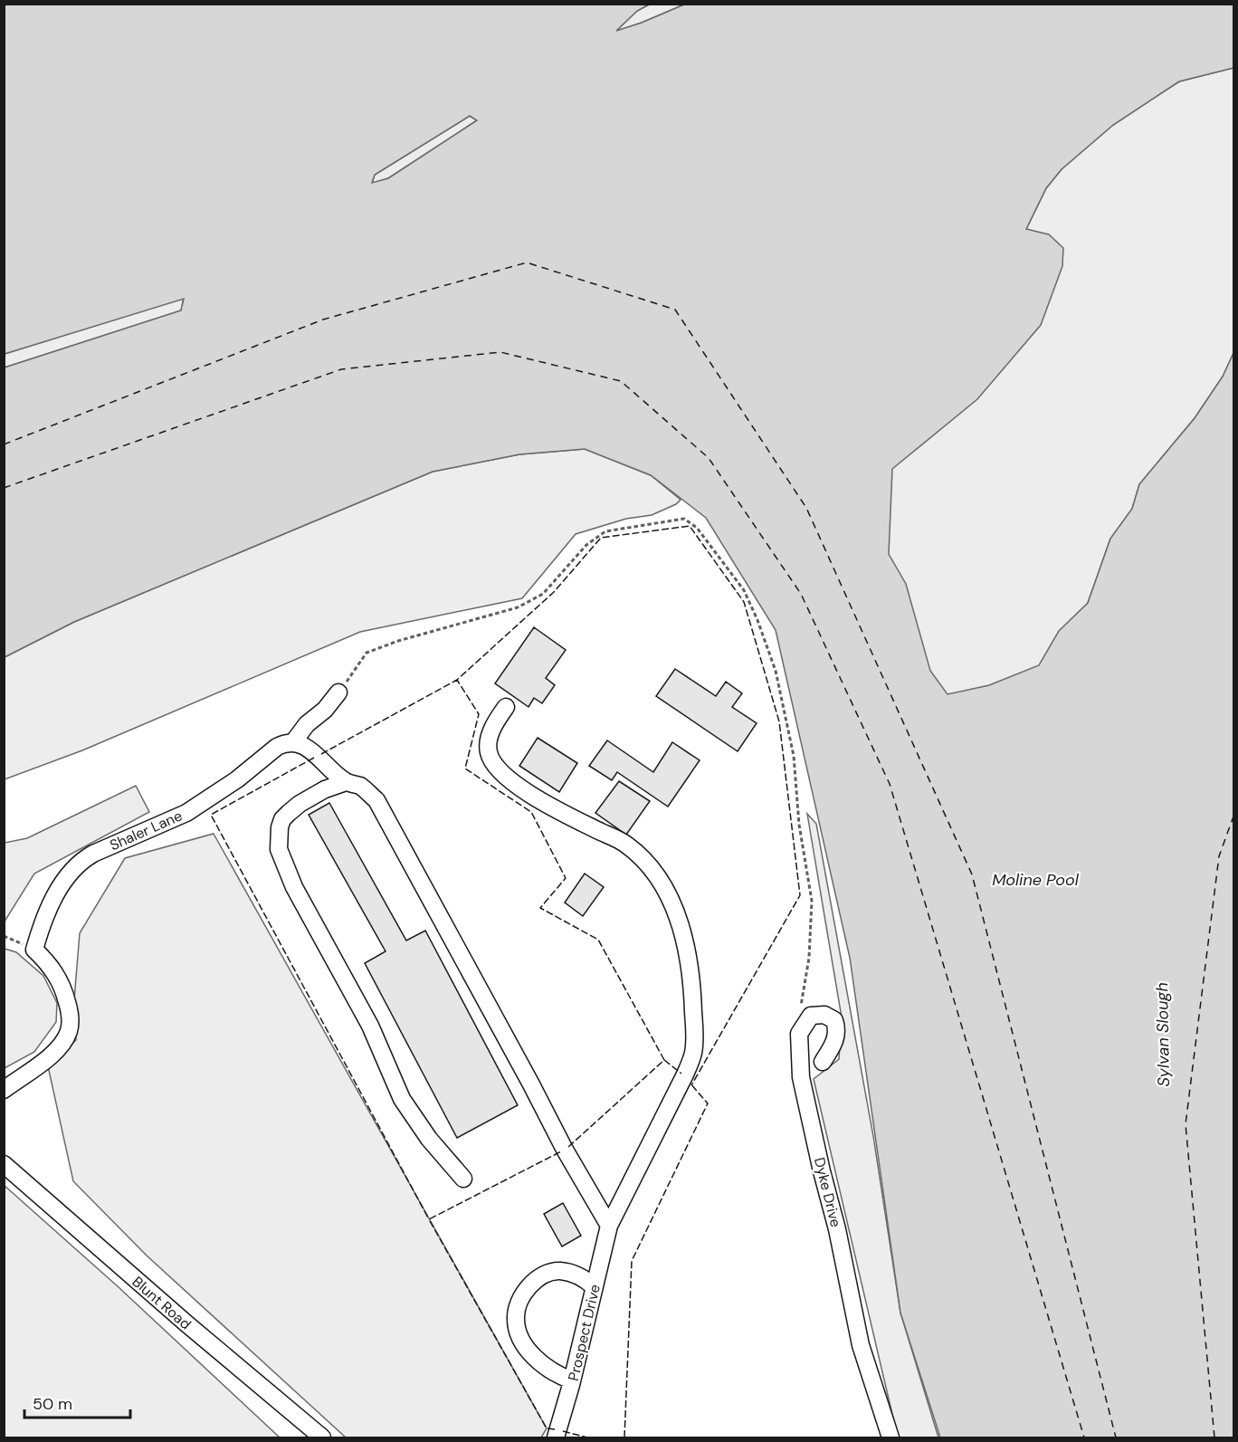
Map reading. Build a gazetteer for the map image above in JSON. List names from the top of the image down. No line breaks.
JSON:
{"streets":{"street":["Shaler Lane","Dyke Drive","Blunt Road","Prospect Drive"]},"water":["Moline Pool","Sylvan Slough"],"scale_bar":"50 m"}
